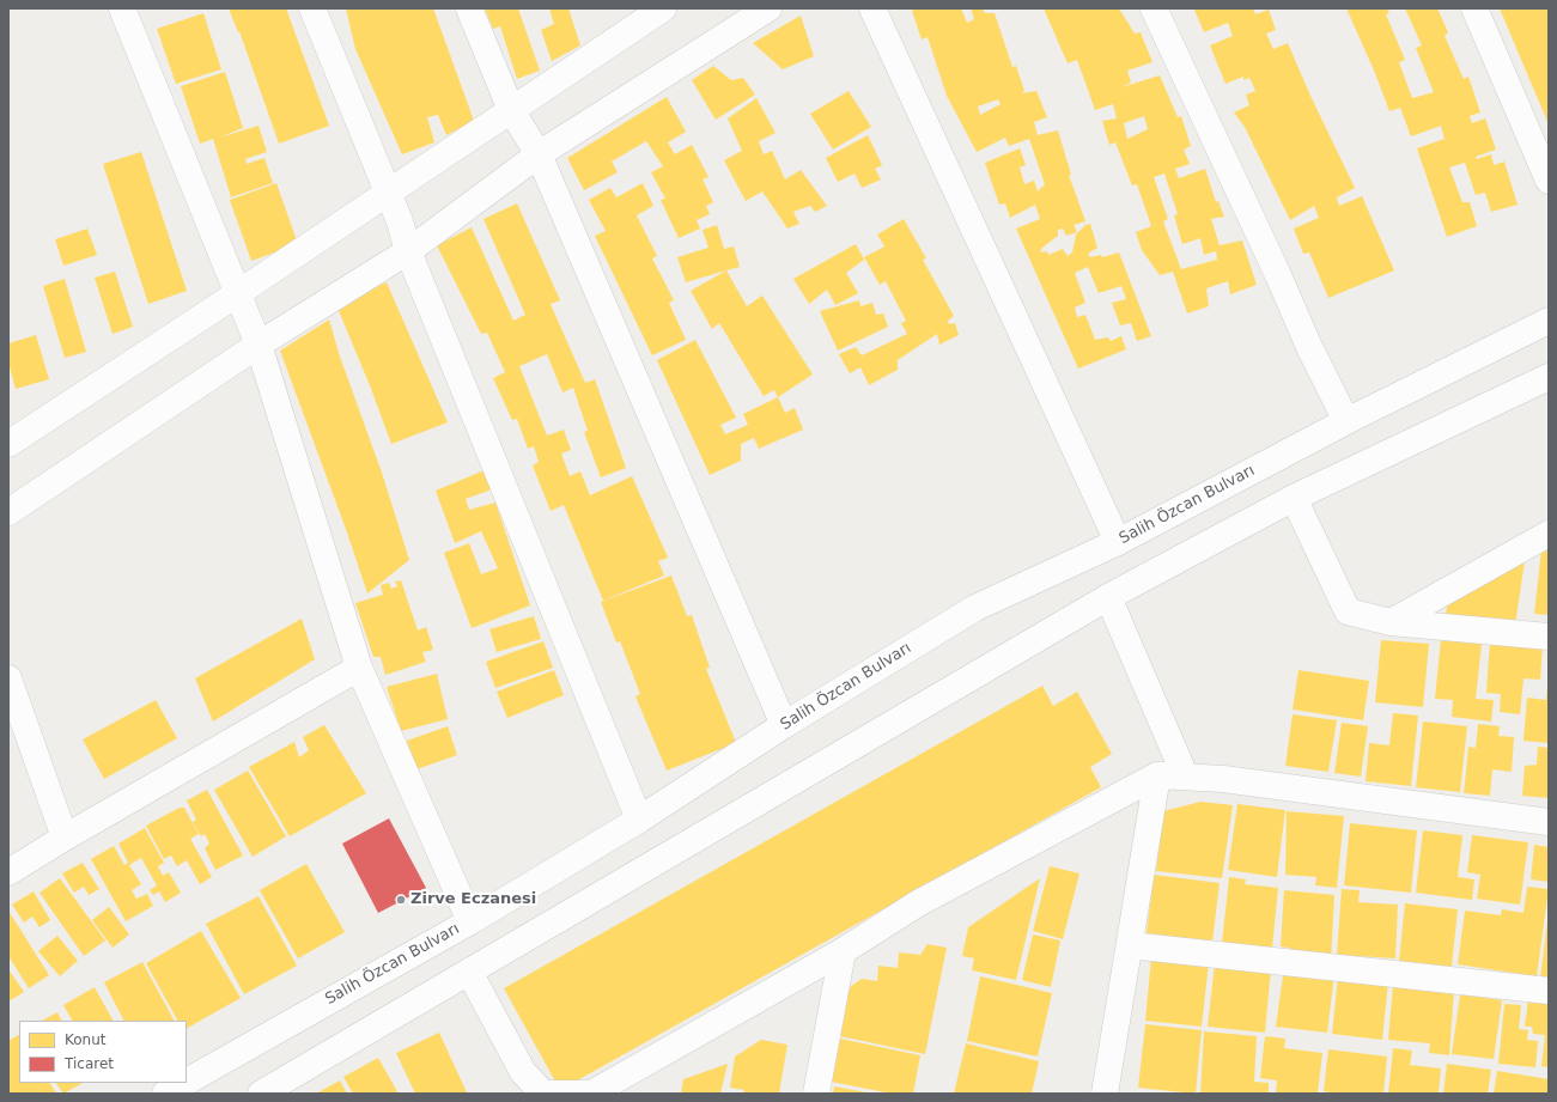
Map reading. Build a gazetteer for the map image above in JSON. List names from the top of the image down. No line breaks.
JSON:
{"streets":{"street":["Salih Özcan Bulvarı"]},"places":["Zirve Eczanesi"],"legend":["Konut","Ticaret"]}
